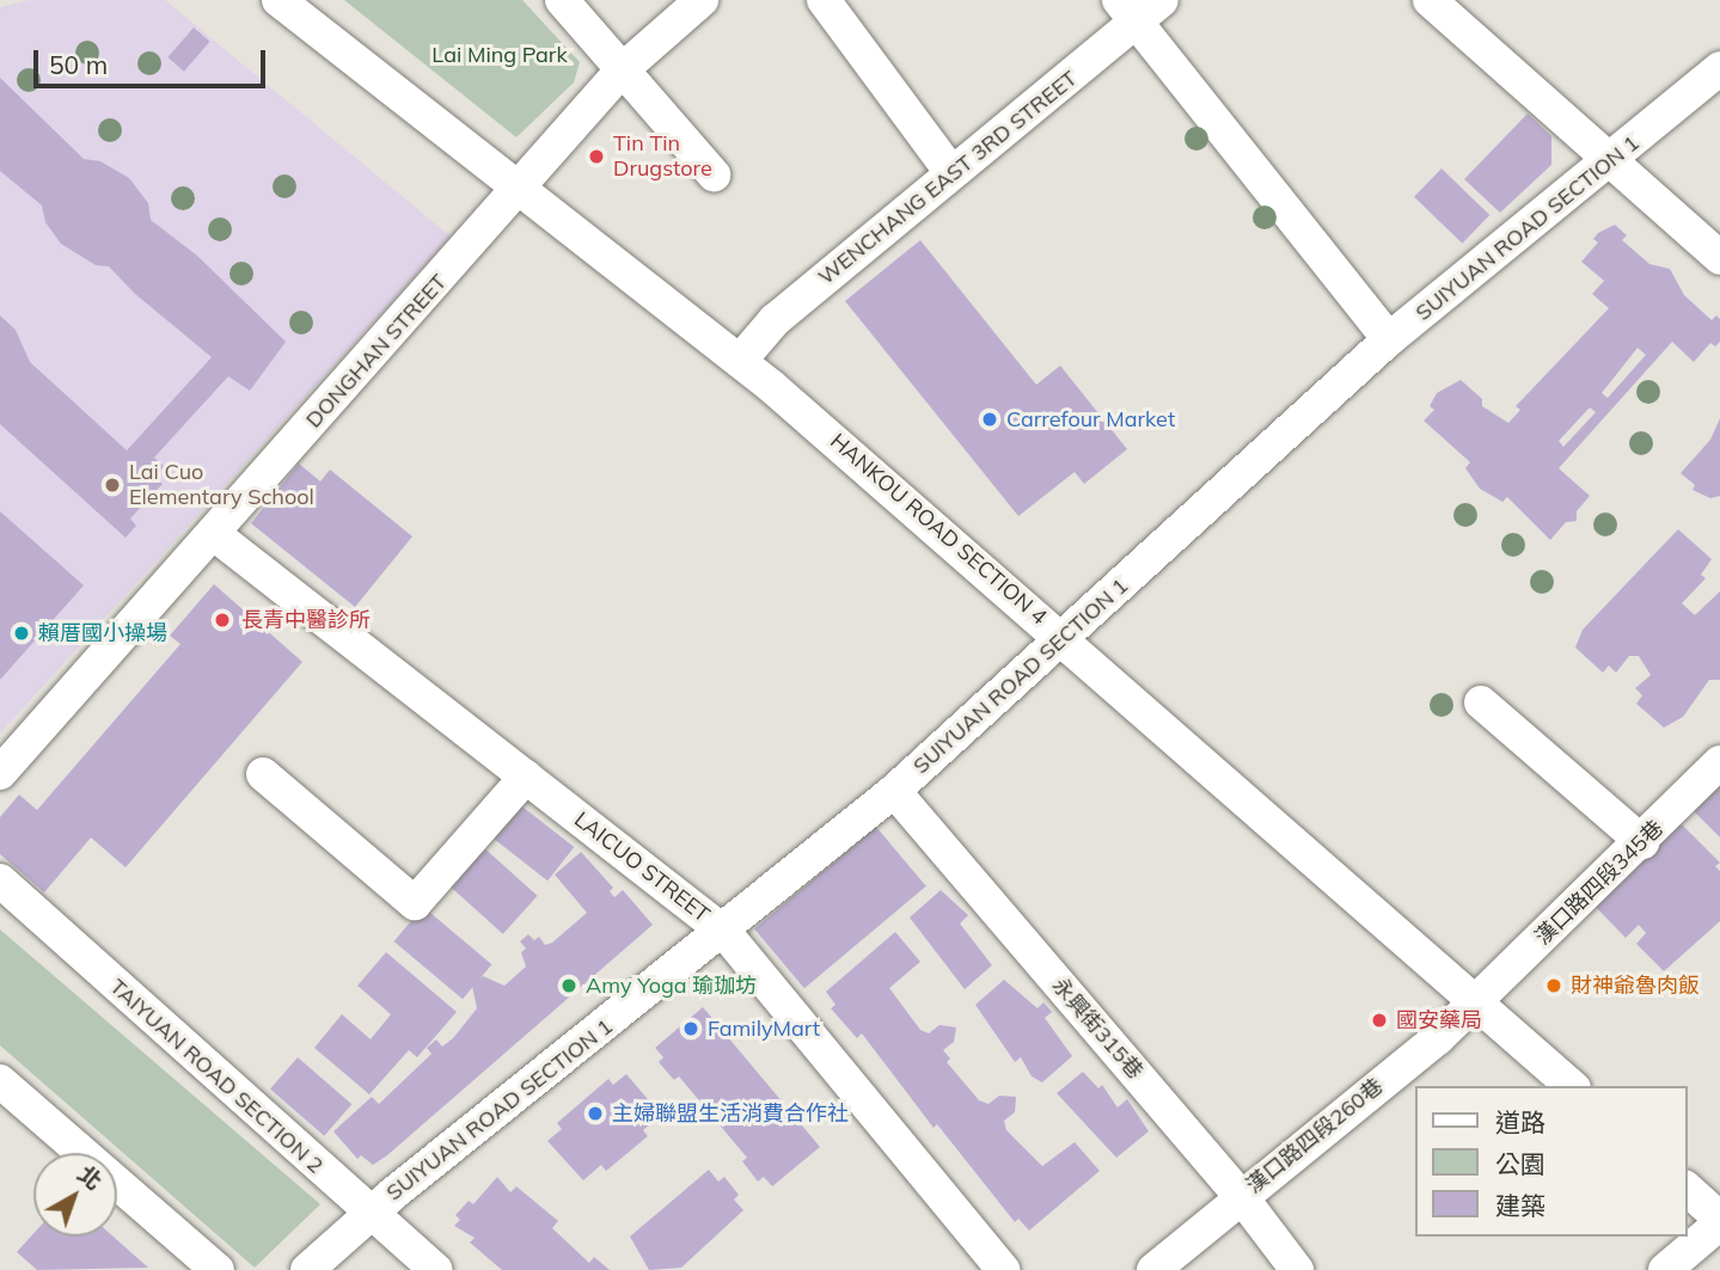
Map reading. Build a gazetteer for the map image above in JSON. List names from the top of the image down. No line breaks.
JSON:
{"streets":{"street":["WENCHANG EAST 3RD STREET","SUIYUAN ROAD SECTION 1","DONGHAN STREET","HANKOU ROAD SECTION 4","LAICUO STREET","漢口路四段345巷","永興街315巷","TAIYUAN ROAD SECTION 2","漢口路四段260巷"]},"crossings":[["WENCHANG EAST 3RD STREET","HANKOU ROAD SECTION 4"],["SUIYUAN ROAD SECTION 1","HANKOU ROAD SECTION 4"],["SUIYUAN ROAD SECTION 1","LAICUO STREET"],["SUIYUAN ROAD SECTION 1","永興街315巷"],["SUIYUAN ROAD SECTION 1","TAIYUAN ROAD SECTION 2"],["DONGHAN STREET","HANKOU ROAD SECTION 4"],["DONGHAN STREET","LAICUO STREET"],["HANKOU ROAD SECTION 4","漢口路四段345巷"],["HANKOU ROAD SECTION 4","漢口路四段260巷"],["漢口路四段345巷","漢口路四段260巷"],["永興街315巷","漢口路四段260巷"]],"parks":["Lai Ming Park"],"places":["Tin Tin Drugstore","Carrefour Market","Lai Cuo Elementary School","長青中醫診所","賴厝國小操場","Amy Yoga 瑜珈坊","財神爺魯肉飯","國安藥局","FamilyMart","主婦聯盟生活消費合作社"],"legend":["道路","公園","建築"],"scale_bar":"50 m","north":"top right"}
